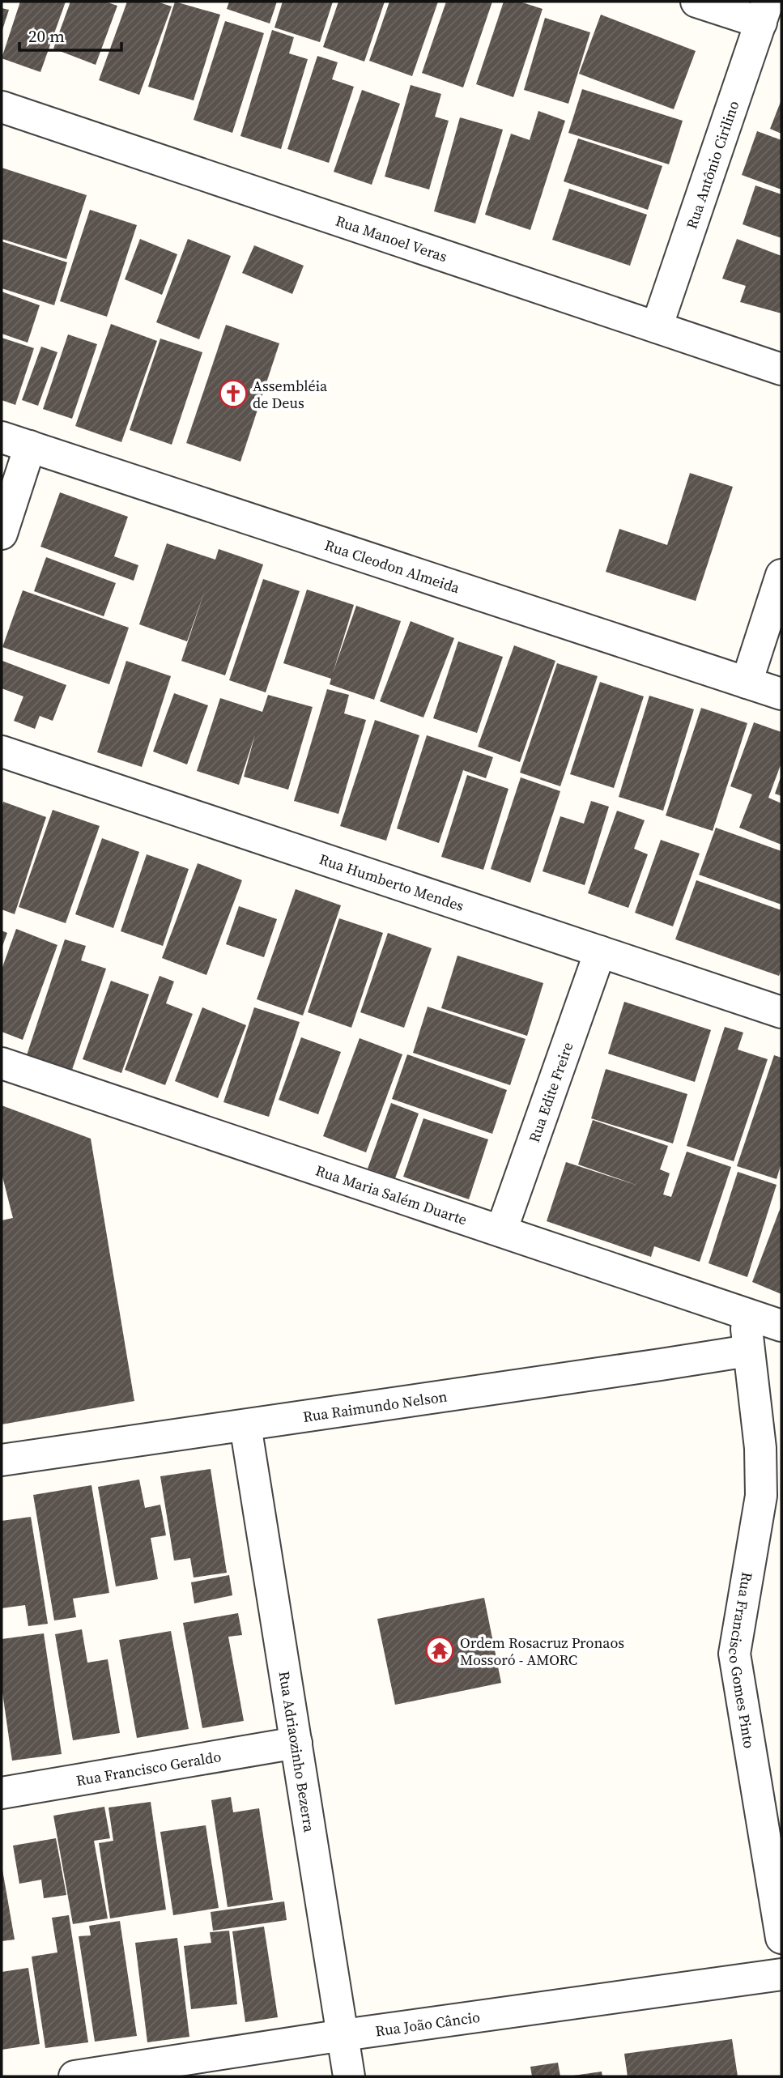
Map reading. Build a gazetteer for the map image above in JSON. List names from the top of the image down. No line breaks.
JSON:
{"streets":{"street":["Rua Antônio Cirilino","Rua Manoel Veras","Rua Cleodon Almeida","Rua Humberto Mendes","Rua Edite Freire","Rua Maria Salém Duarte","Rua Raimundo Nelson","Rua Francisco Gomes Pinto","Rua Adriaozinho Bezerra","Rua Francisco Geraldo","Rua João Câncio"]},"crossings":[["Rua Antônio Cirilino","Rua Manoel Veras"],["Rua Humberto Mendes","Rua Edite Freire"],["Rua Edite Freire","Rua Maria Salém Duarte"],["Rua Maria Salém Duarte","Rua Francisco Gomes Pinto"],["Rua Raimundo Nelson","Rua Francisco Gomes Pinto"],["Rua Raimundo Nelson","Rua Adriaozinho Bezerra"],["Rua Adriaozinho Bezerra","Rua Francisco Geraldo"],["Rua Adriaozinho Bezerra","Rua João Câncio"]],"places":{"church":["Assembléia de Deus"],"temple":["Ordem Rosacruz Pronaos Mossoró - AMORC"]},"scale_bar":"20 m"}
